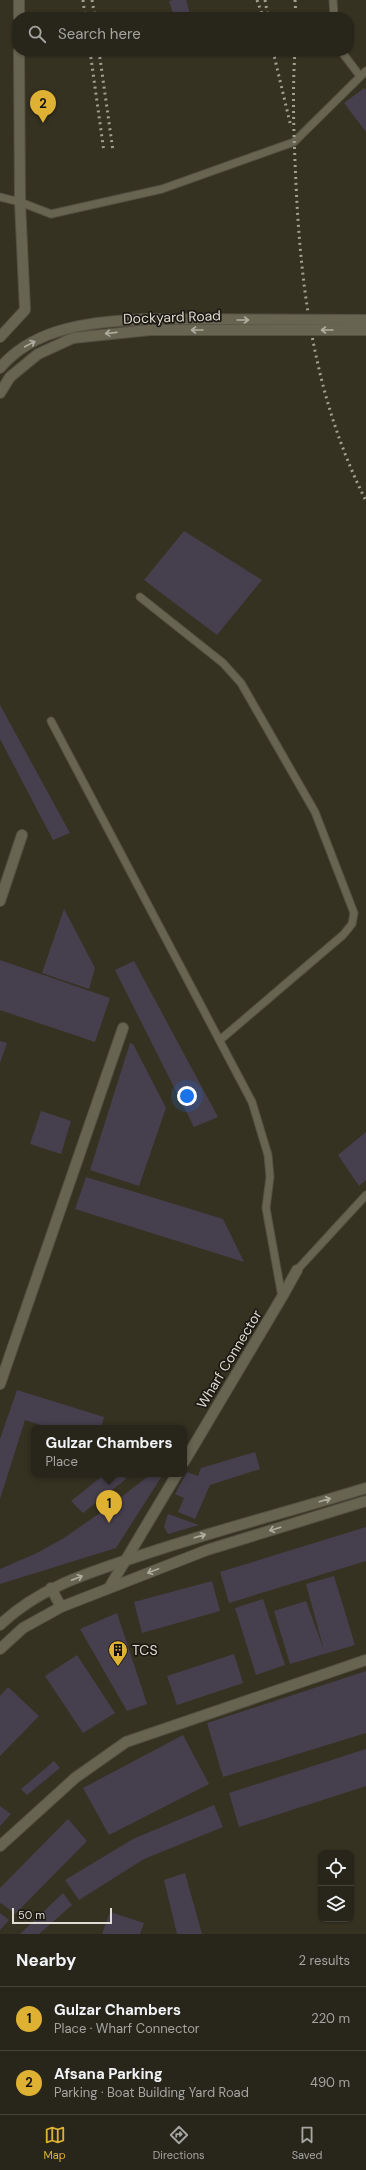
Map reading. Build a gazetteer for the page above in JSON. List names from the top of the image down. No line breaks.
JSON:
{"streets":{"street":["Dockyard Road","Wharf Connector"]},"places":{"building":["TCS"]},"scale_bar":"50 m","page":{"search":"Search here","pins":["2","1"],"popup":["Gulzar Chambers","Place"],"scale":"50 m","heading":["Nearby","2 results"],"list":[{"mark":"1","name":"Gulzar Chambers","note":"Place · Wharf Connector","value":"220 m"},{"mark":"2","name":"Afsana Parking","note":"Parking · Boat Building Yard Road","value":"490 m"}],"nav":["Map","Directions","Saved"]}}
